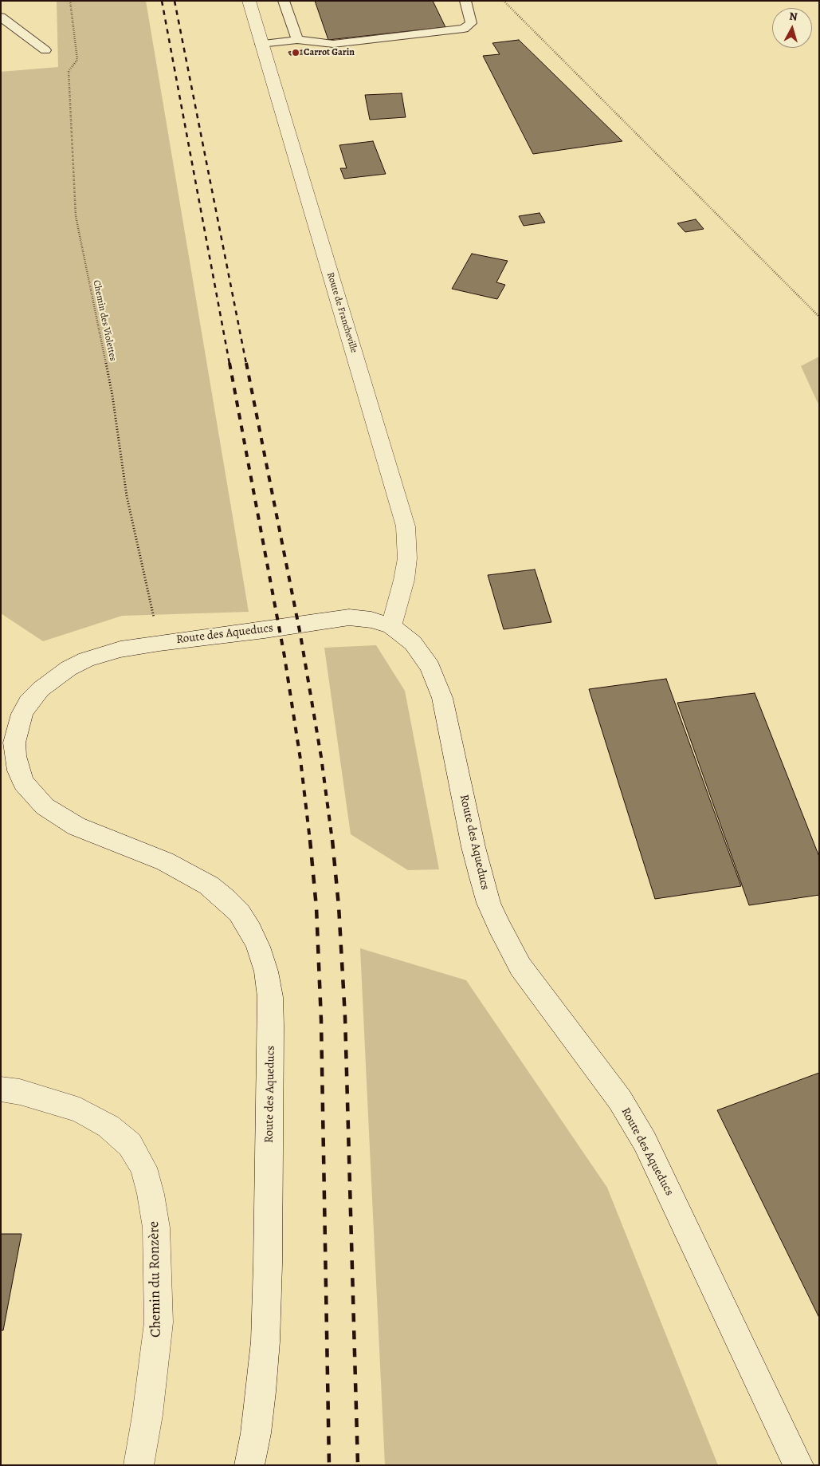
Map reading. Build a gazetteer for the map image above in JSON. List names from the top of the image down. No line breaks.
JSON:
{"streets":{"main road":["Route de Francheville","Route des Aqueducs","Chemin du Ronzère"],"path":["Chemin des Violettes"]},"crossings":[["Route de Francheville","Route des Aqueducs"],["Chemin des Violettes","Route des Aqueducs"]],"places":["Carrot Garin"],"north":"top"}
